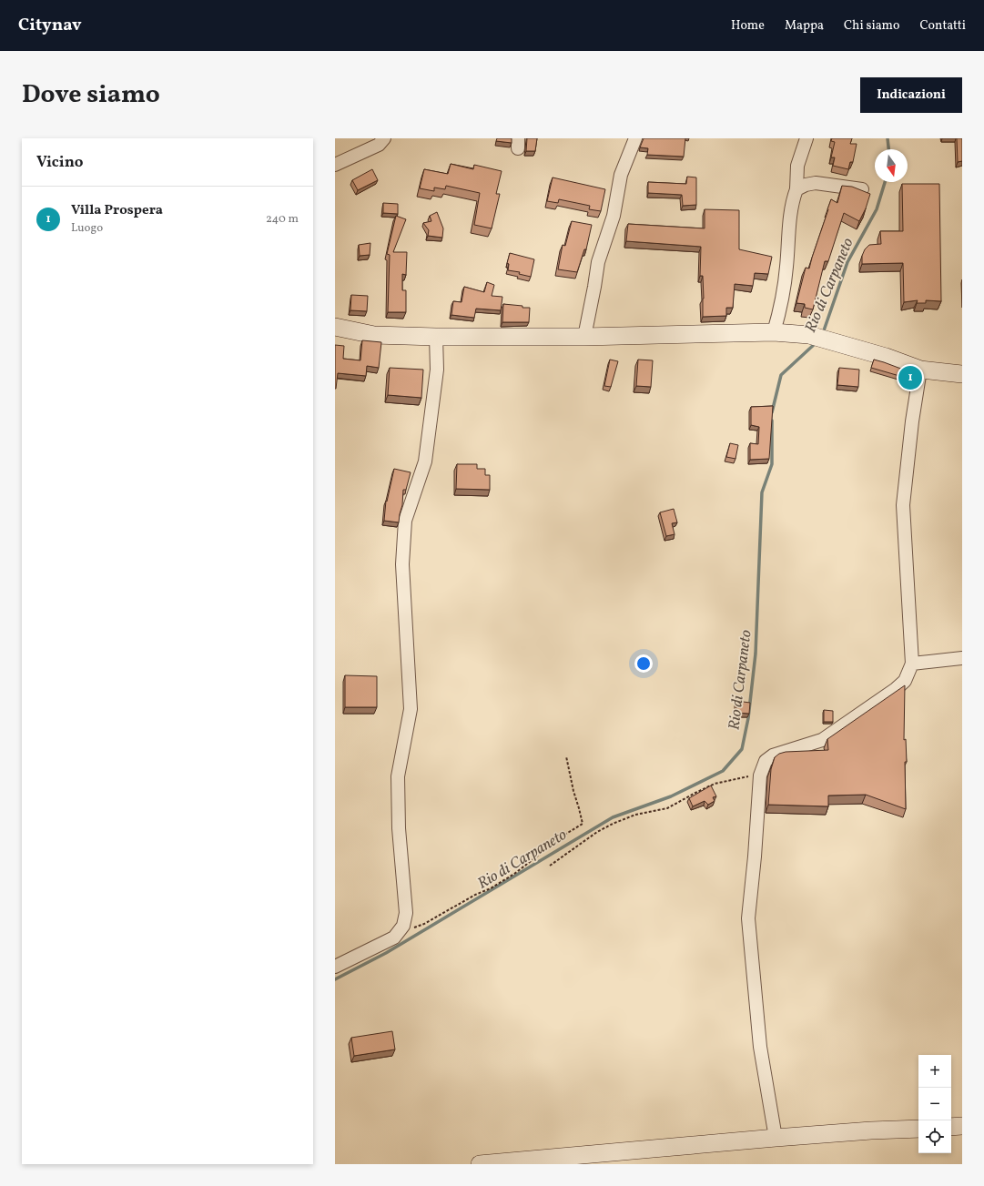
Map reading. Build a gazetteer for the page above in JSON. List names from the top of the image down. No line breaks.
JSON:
{"water":["Rio di Carpaneto"],"north":"bottom","page":{"header":"Citynav","nav":["Home","Mappa","Chi siamo","Contatti"],"title":"Dove siamo","buttons":"Indicazioni","heading":"Vicino","list":[{"mark":"1","name":"Villa Prospera","note":"Luogo","value":"240 m"}],"pins":"1","map_buttons":["+","−"]}}
